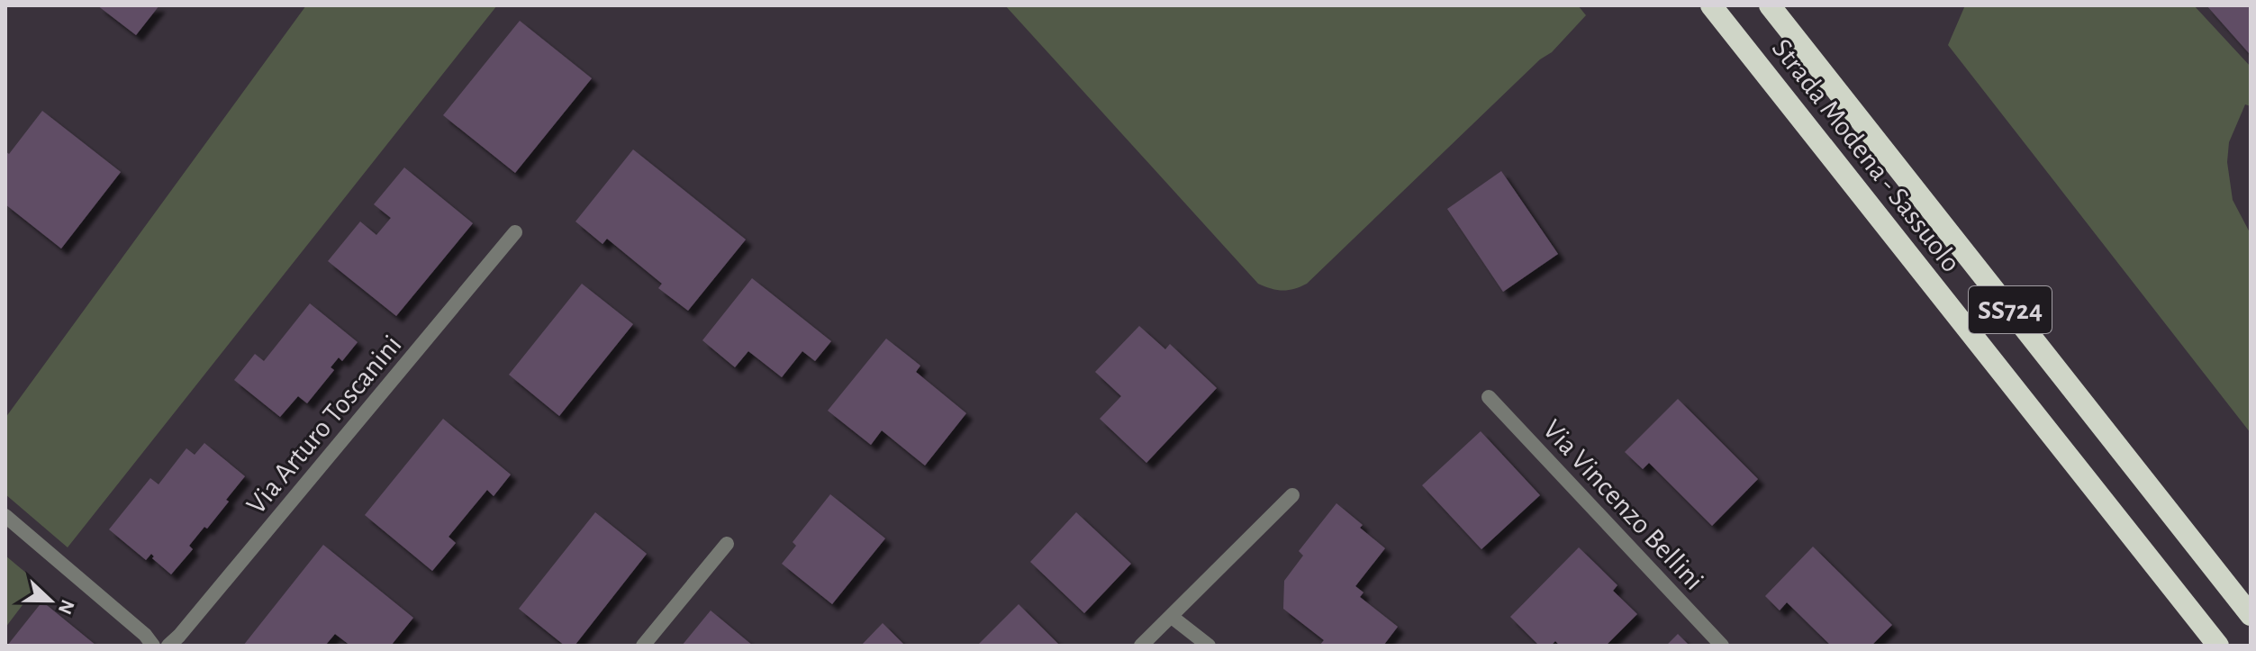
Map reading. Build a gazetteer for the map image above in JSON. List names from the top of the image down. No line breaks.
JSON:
{"streets":{"highway":["Strada Modena - Sassuolo","SS724"],"street":["Via Arturo Toscanini","Via Vincenzo Bellini"]},"north":"right"}
